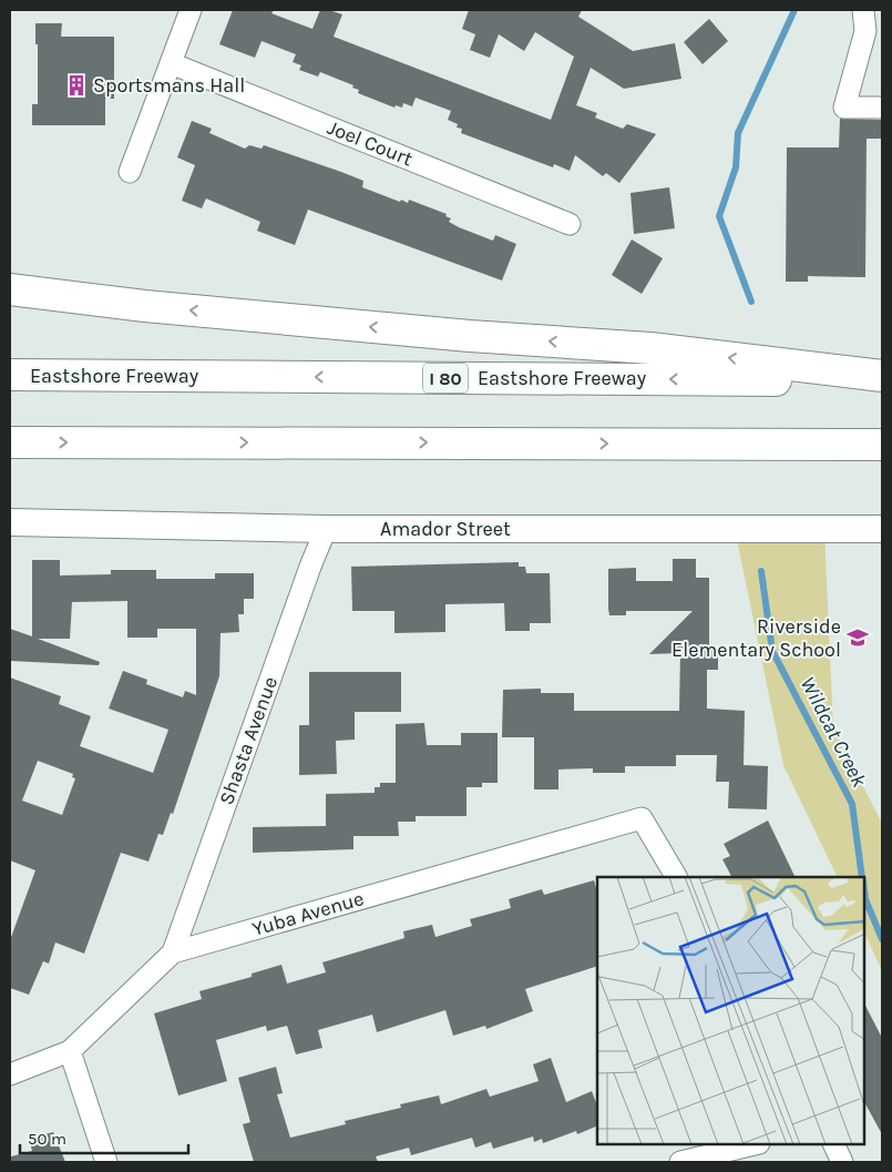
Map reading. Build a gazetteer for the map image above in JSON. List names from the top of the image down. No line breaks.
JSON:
{"streets":{"highway":["Eastshore Freeway","I 80"],"street":["Joel Court","Amador Street","Shasta Avenue","Yuba Avenue"]},"crossings":[["Amador Street","Shasta Avenue"],["Shasta Avenue","Yuba Avenue"]],"water":["Wildcat Creek"],"places":{"building":["Sportsmans Hall"],"school or university":["Riverside Elementary School"]},"scale_bar":"50 m"}
